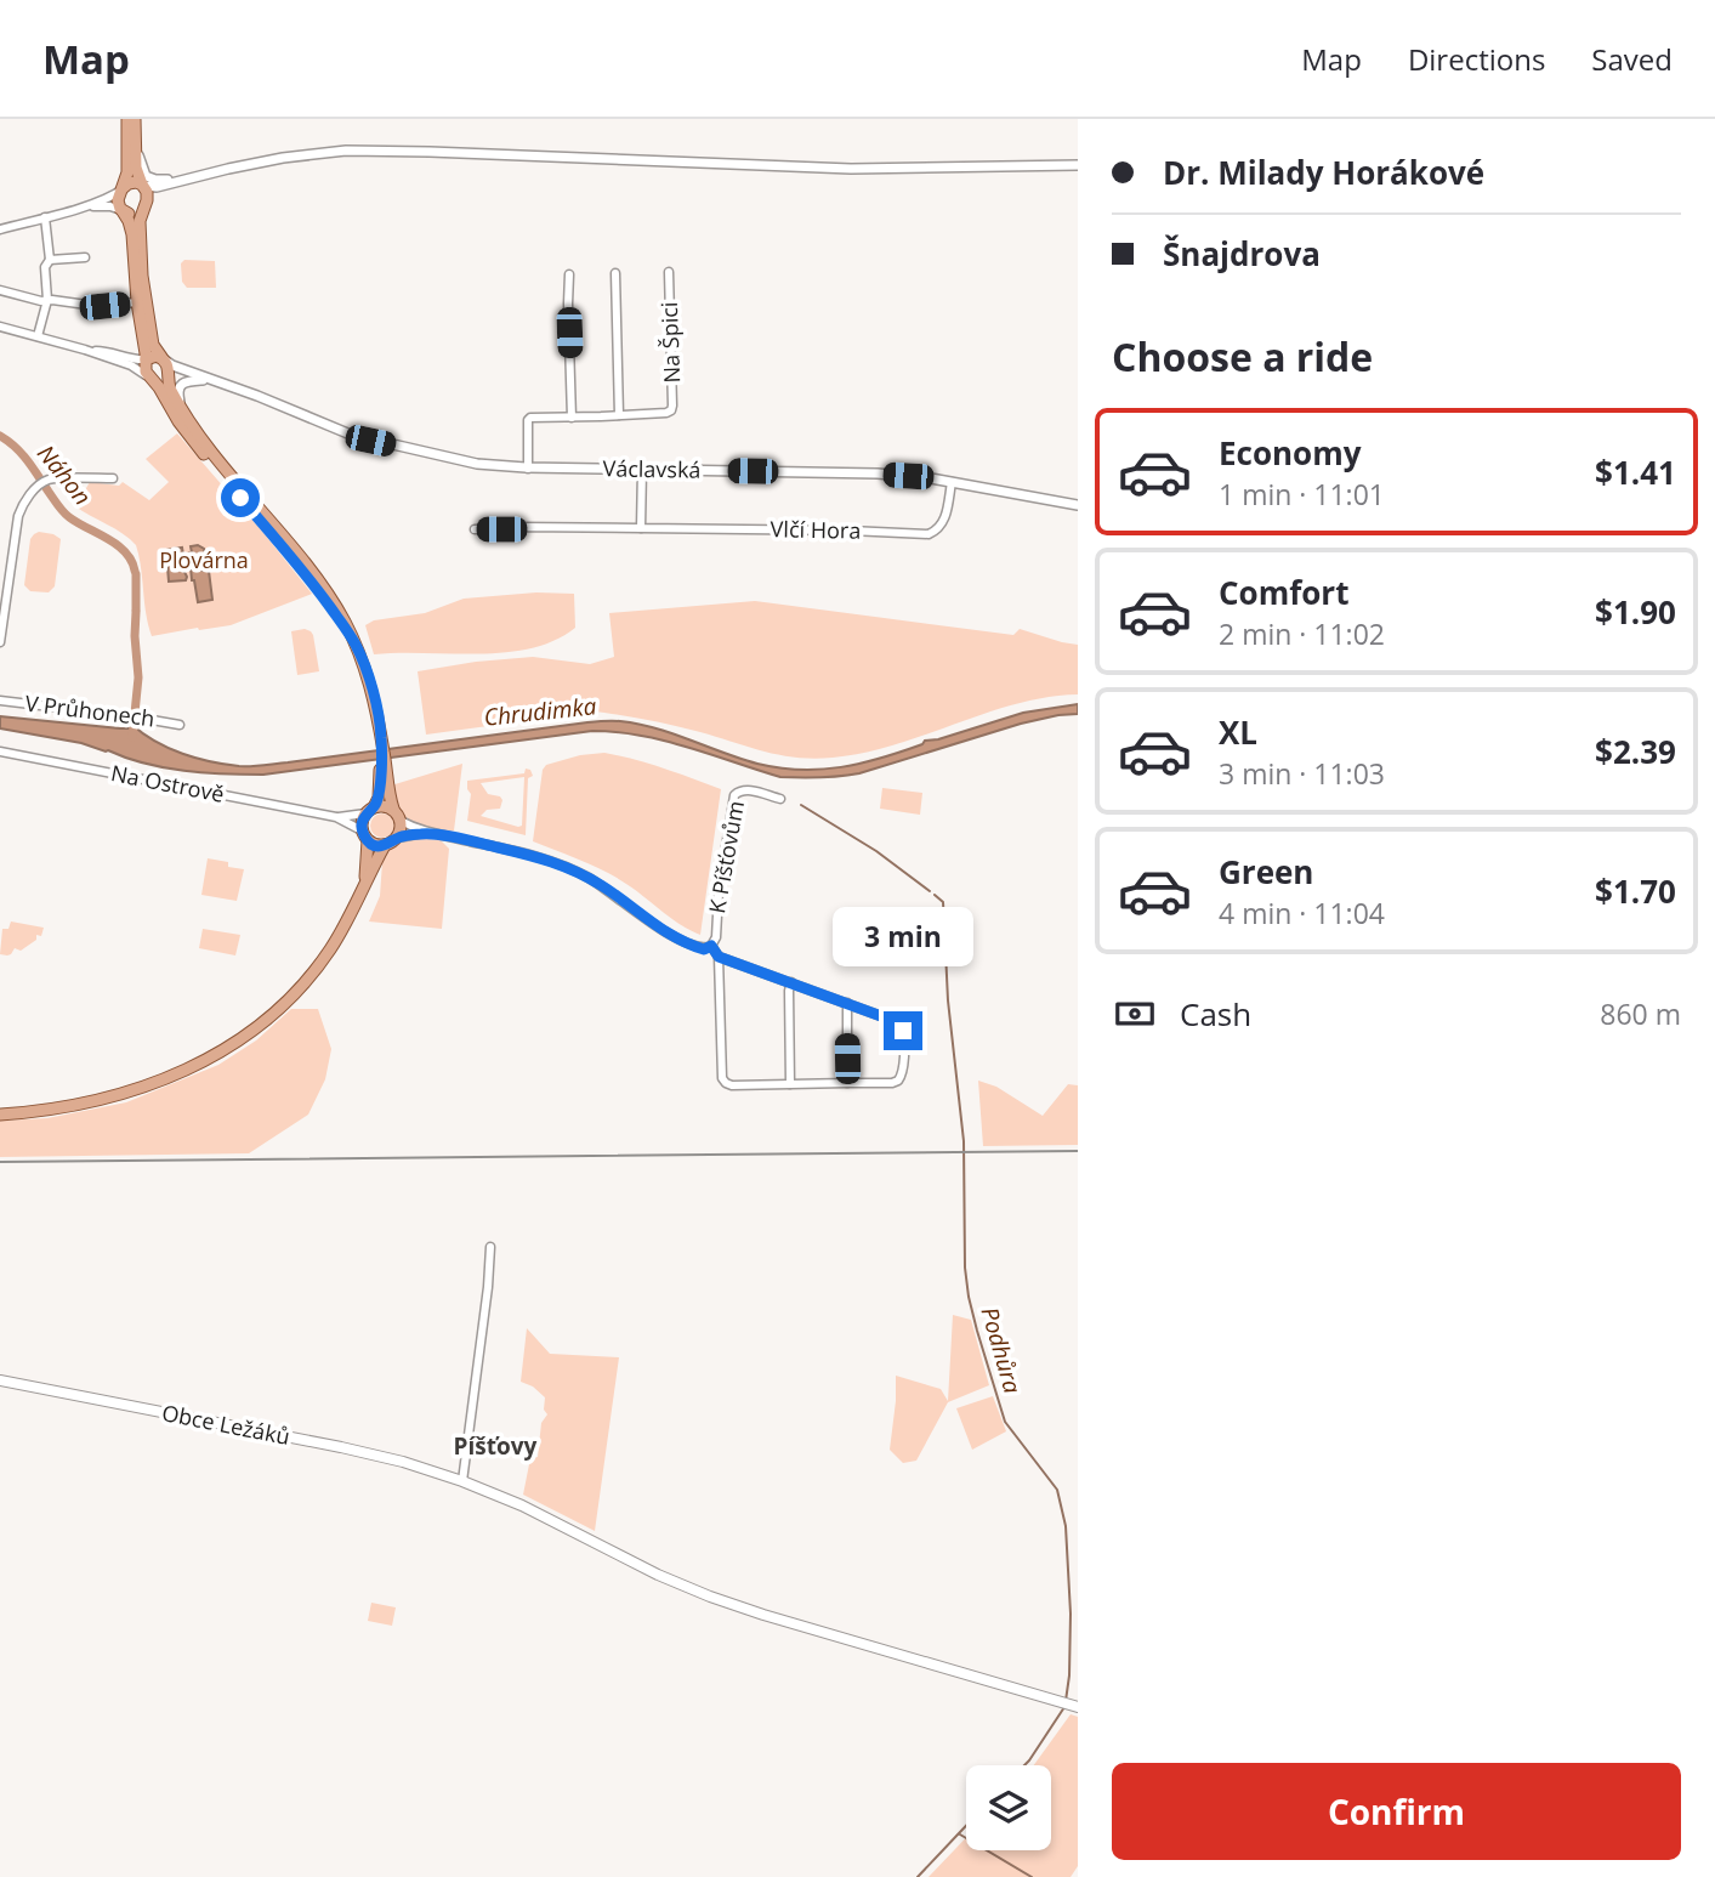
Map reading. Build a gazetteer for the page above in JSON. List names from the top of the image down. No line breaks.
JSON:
{"streets":{"main road":["Obce Ležáků"],"street":["Na Špici","Václavská","Vlčí Hora","V Průhonech","Na Ostrově","K Píšťovům"]},"crossings":[["Václavská","Vlčí Hora"]],"districts":["Píšťovy"],"water":["Náhon","Chrudimka","Podhůra"],"parks":["Plovárna"],"page":{"header":"Map","nav":["Map","Directions","Saved"],"banner":["Dr. Milady Horákové","Šnajdrova"],"heading":"Choose a ride","list":[{"name":"Economy","note":"1 min · 11:01","value":"$1.41"},{"name":"Comfort","note":"2 min · 11:02","value":"$1.90"},{"name":"XL","note":"3 min · 11:03","value":"$2.39"},{"name":"Green","note":"4 min · 11:04","value":"$1.70"}],"bubble":"3 min","pay":["Cash","860 m"],"buttons":"Confirm"}}
